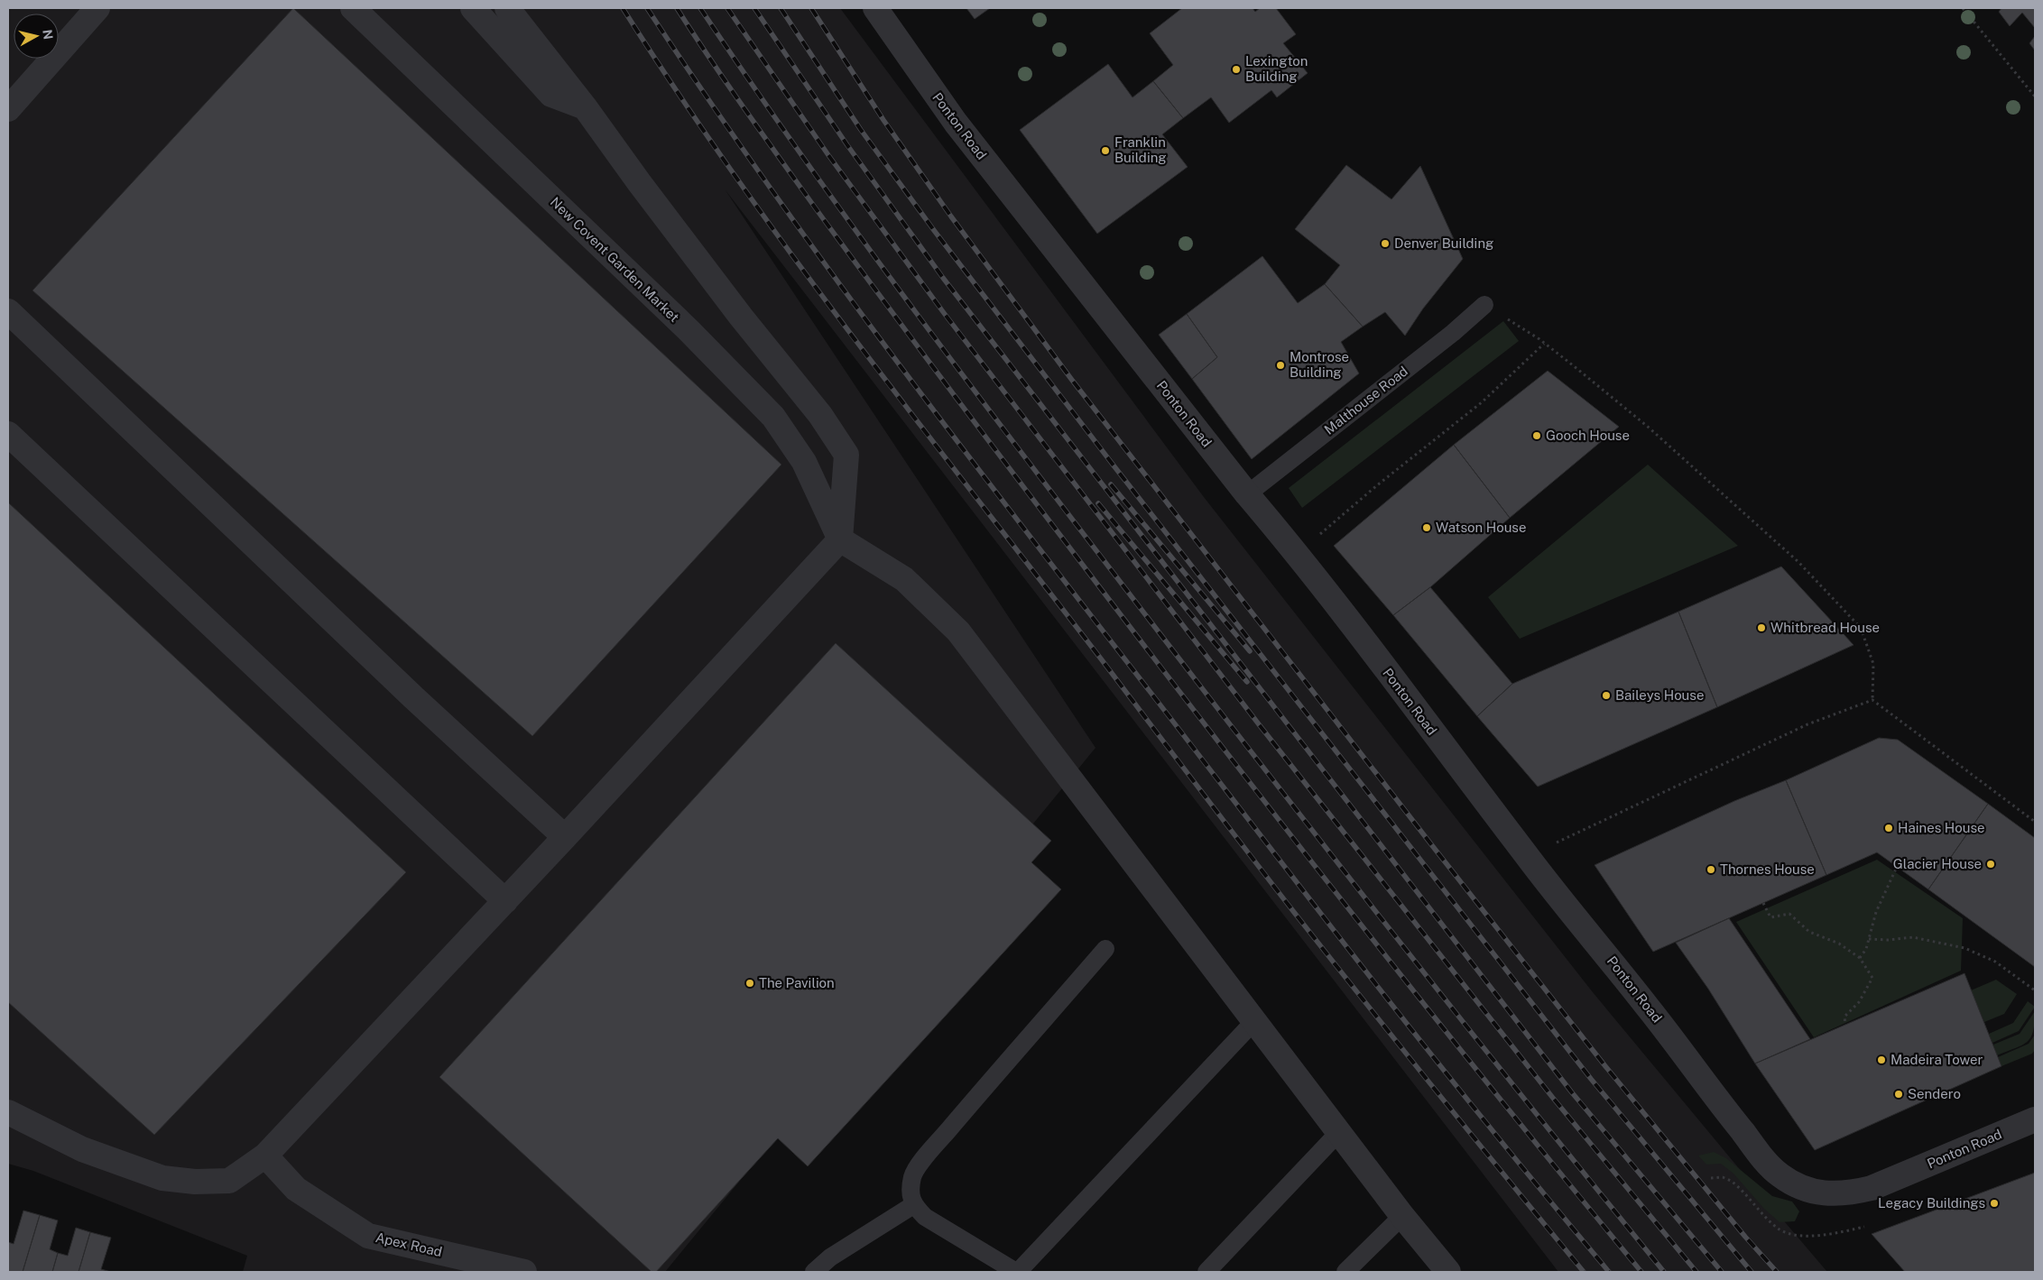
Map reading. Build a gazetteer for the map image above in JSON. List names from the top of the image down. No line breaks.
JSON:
{"streets":{"street":["Ponton Road","New Covent Garden Market","Apex Road"],"lane":["Malthouse Road"]},"crossings":[["Ponton Road","Malthouse Road"]],"places":["Lexington Building","Franklin Building","Denver Building","Montrose Building","Gooch House","Watson House","Whitbread House","Baileys House","Haines House","Glacier House","Thornes House","The Pavilion","Madeira Tower","Sendero","Legacy Buildings"],"north":"right"}
